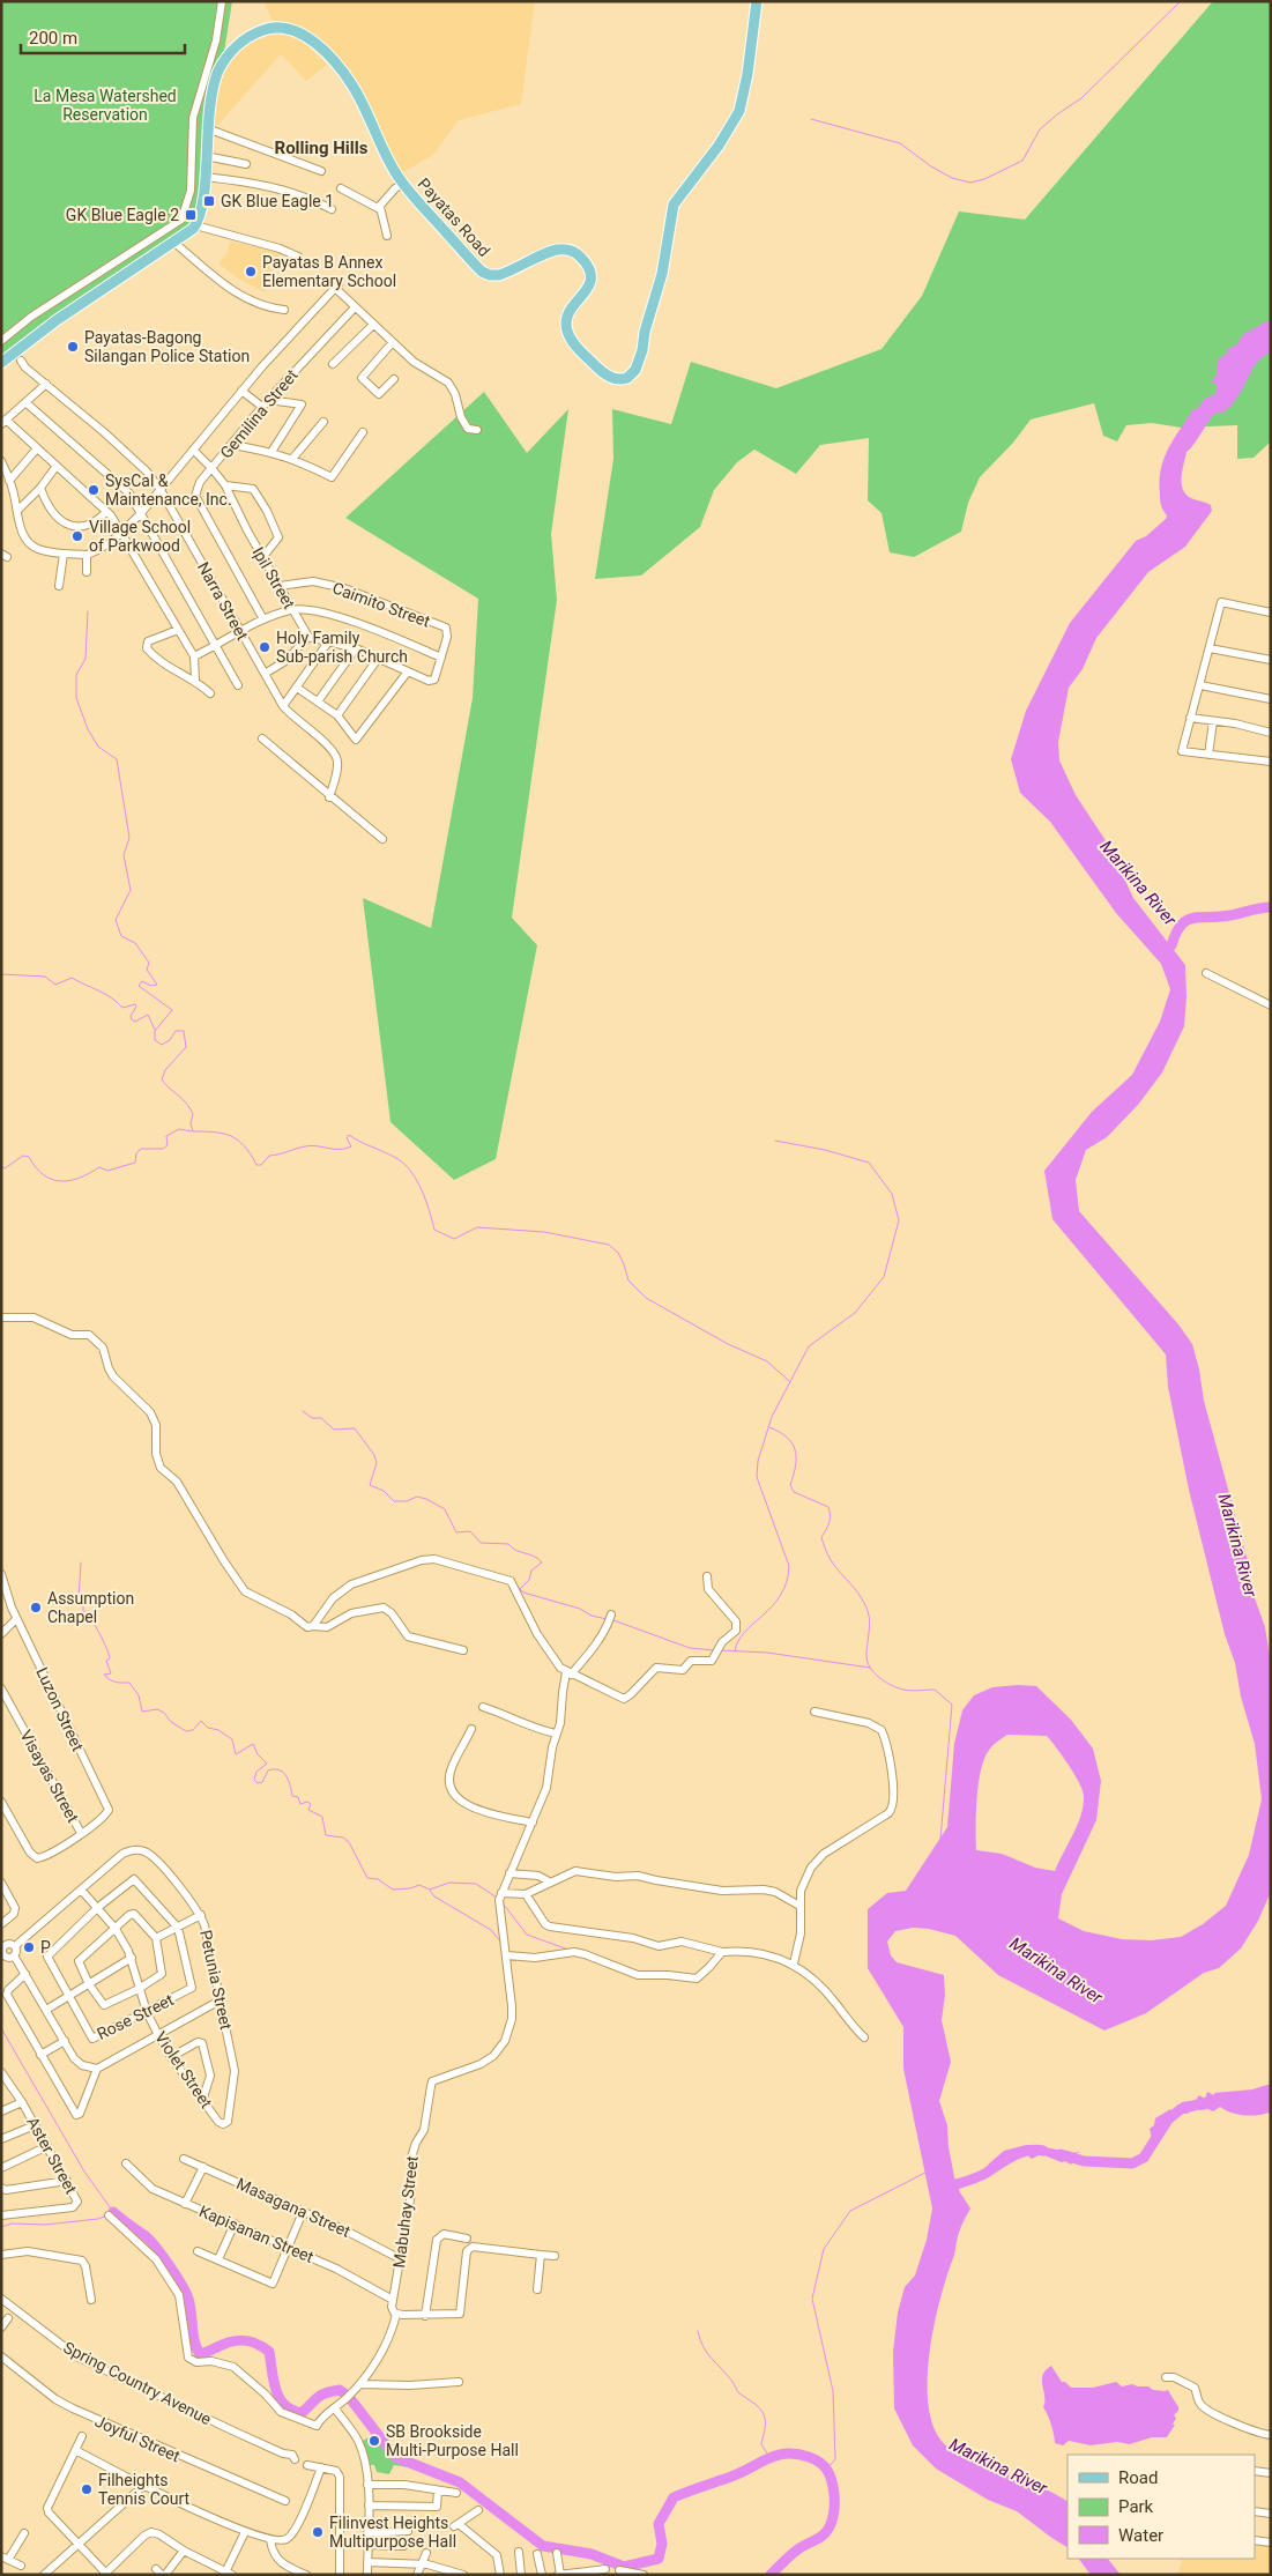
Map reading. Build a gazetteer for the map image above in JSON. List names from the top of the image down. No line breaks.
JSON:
{"streets":{"main road":["Payatas Road"],"street":["Gemilina Street","Ipil Street","Narra Street","Caimito Street","Luzon Street","Visayas Street","Petunia Street","Rose Street","Violet Street","Aster Street","Masagana Street","Mabuhay Street","Kapisanan Street","Spring Country Avenue","Joyful Street"]},"crossings":[["Gemilina Street","Ipil Street"],["Ipil Street","Caimito Street"],["Luzon Street","Visayas Street"],["Petunia Street","Violet Street"],["Rose Street","Violet Street"],["Masagana Street","Mabuhay Street"],["Mabuhay Street","Kapisanan Street"]],"districts":["Rolling Hills"],"water":["Marikina River"],"parks":["La Mesa Watershed Reservation"],"places":{"transit":["GK Blue Eagle 1","GK Blue Eagle 2"],"other":["Payatas B Annex Elementary School","Payatas-Bagong Silangan Police Station","SysCal & Maintenance, Inc.","Village School of Parkwood","Holy Family Sub-parish Church","Assumption Chapel","P","SB Brookside Multi-Purpose Hall","Filheights Tennis Court","Filinvest Heights Multipurpose Hall"]},"legend":["Road","Park","Water"],"scale_bar":"200 m"}
